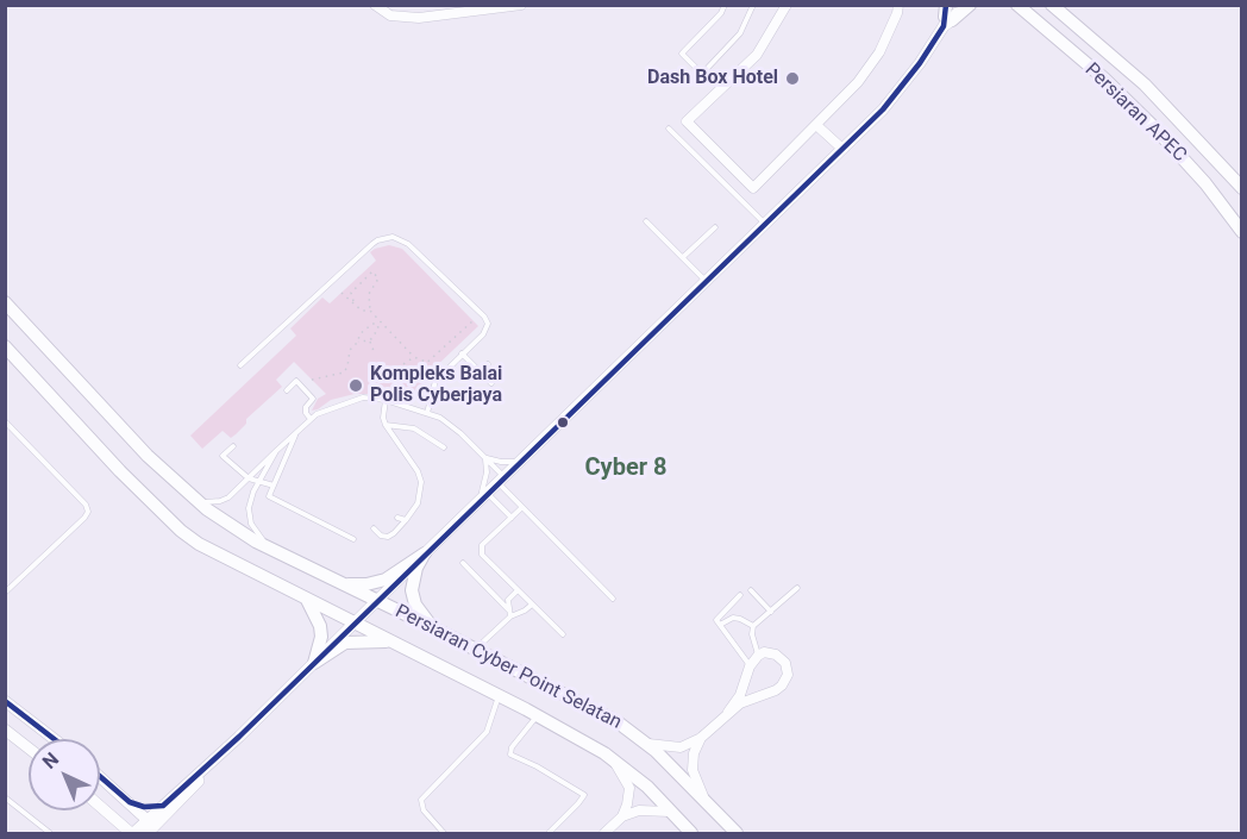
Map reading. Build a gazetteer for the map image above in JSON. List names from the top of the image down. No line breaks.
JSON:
{"streets":{"main road":["Persiaran APEC","Persiaran Cyber Point Selatan"]},"districts":["Cyber 8"],"places":["Dash Box Hotel","Kompleks Balai Polis Cyberjaya"],"north":"top left"}
